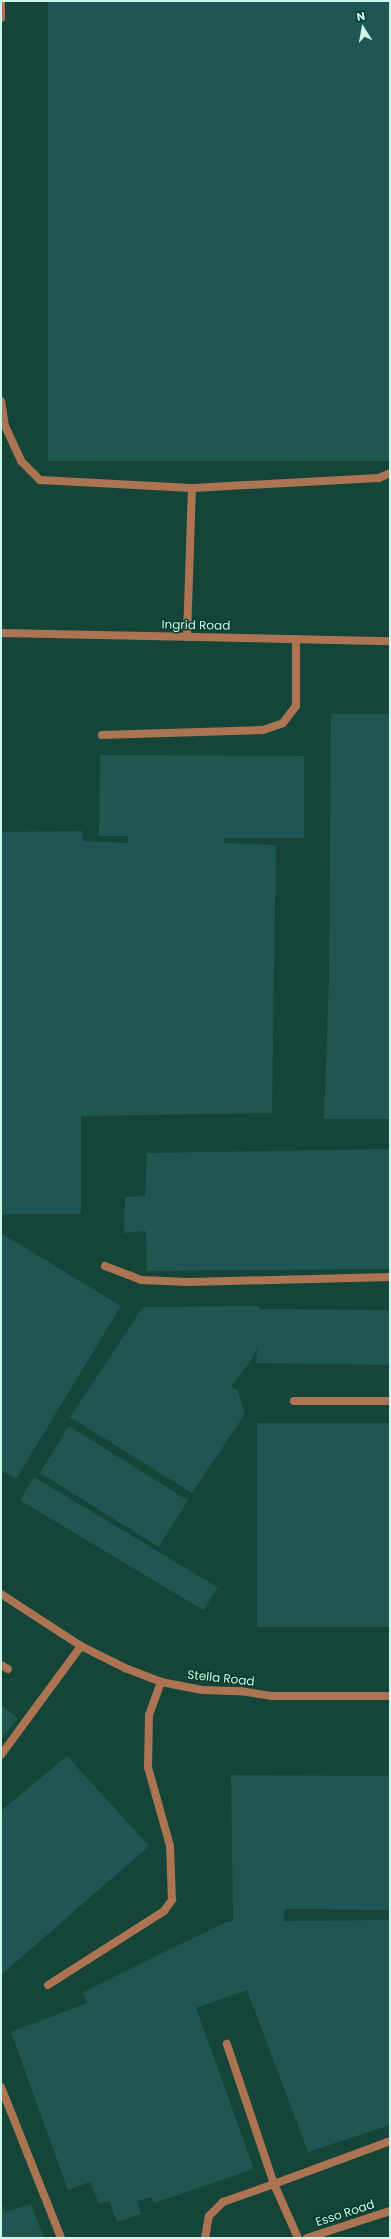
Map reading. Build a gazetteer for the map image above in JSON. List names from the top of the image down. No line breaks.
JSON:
{"streets":{"street":["Ingrid Road","Stella Road","Esso Road"]},"north":"top"}
